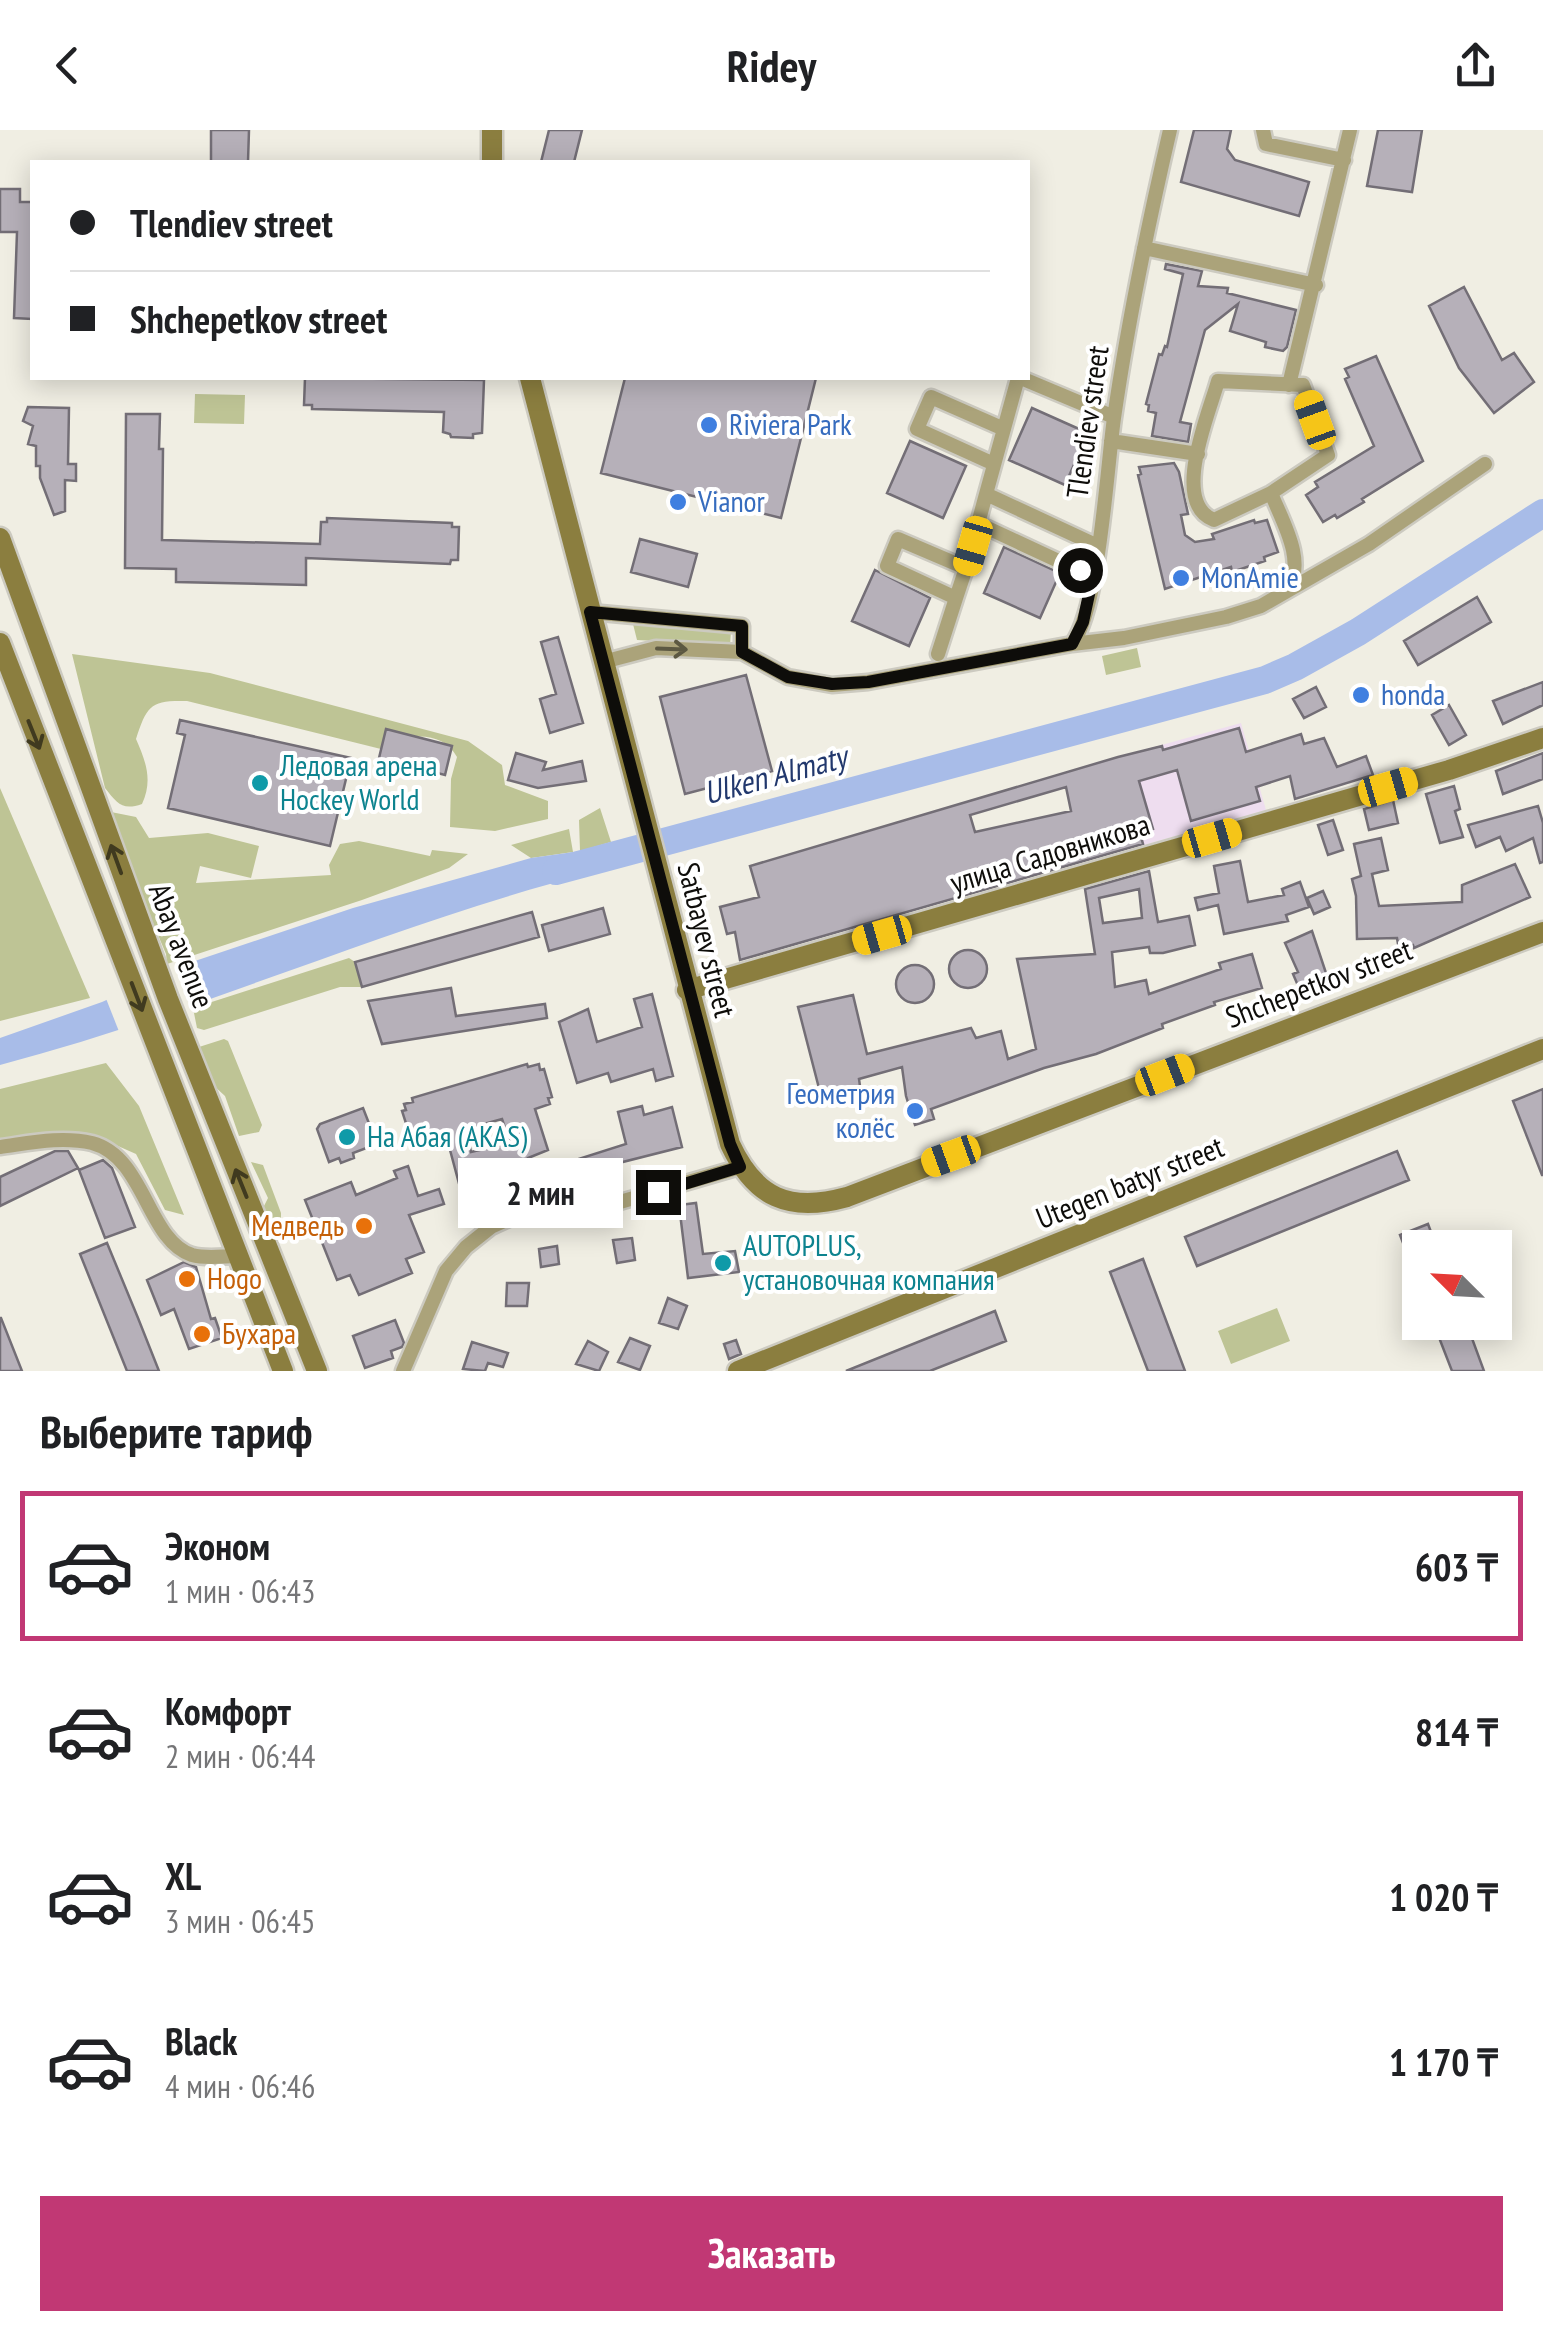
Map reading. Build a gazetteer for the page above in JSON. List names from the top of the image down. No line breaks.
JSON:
{"streets":{"main road":["улица Садовникова","Satbayev street","Abay avenue","Shchepetkov street","Utegen batyr street"],"street":["Tlendiev street"]},"crossings":[["улица Садовникова","Satbayev street"],["Satbayev street","Shchepetkov street"]],"water":["Ulken Almaty"],"places":["Riviera Park","Vianor","MonAmie","honda","Ледовая арена Hockey World","Геометрия колёс","На Абая (AKAS)","Медведь","AUTOPLUS, установочная компания","Hogo","Бухара"],"north":"top left","page":{"header":"Ridey","banner":["Tlendiev street","Shchepetkov street"],"bubble":"2 мин","heading":"Выберите тариф","list":[{"name":"Эконом","note":"1 мин · 06:43","value":"603 ₸"},{"name":"Комфорт","note":"2 мин · 06:44","value":"814 ₸"},{"name":"XL","note":"3 мин · 06:45","value":"1 020 ₸"},{"name":"Black","note":"4 мин · 06:46","value":"1 170 ₸"}],"buttons":"Заказать"}}
